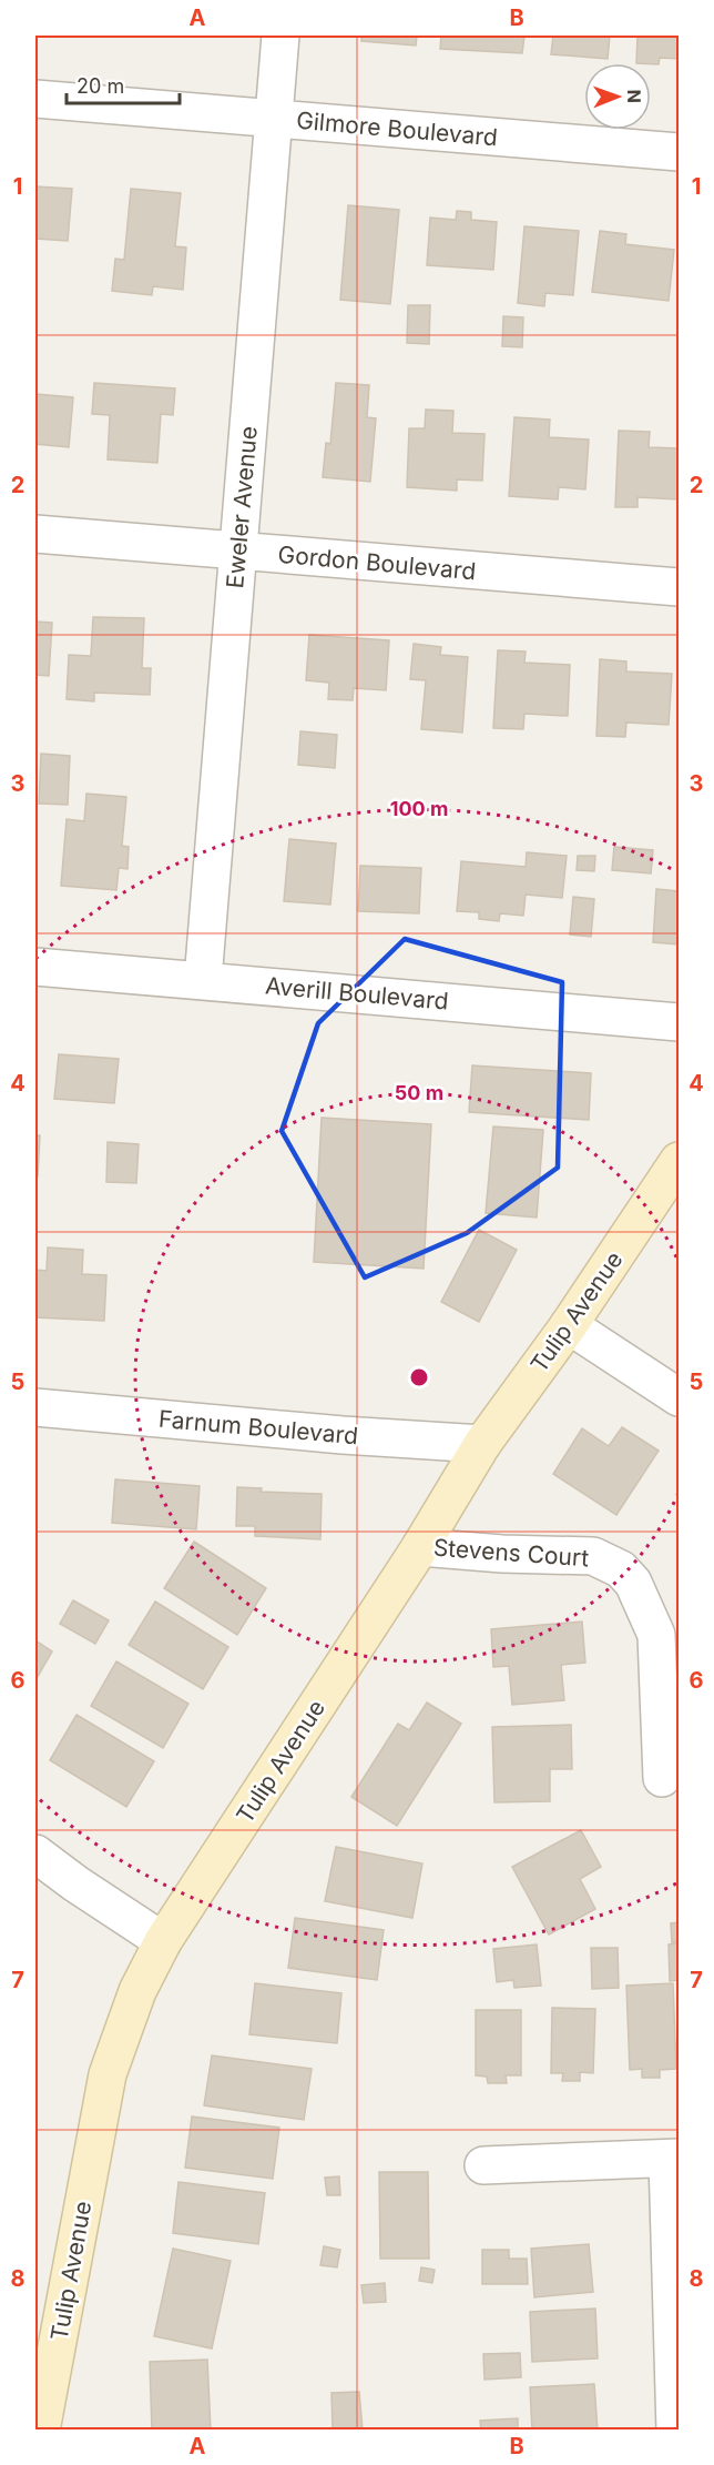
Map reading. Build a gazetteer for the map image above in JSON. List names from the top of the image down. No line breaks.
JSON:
{"streets":{"main road":["Tulip Avenue"],"street":["Gilmore Boulevard","Eweler Avenue","Gordon Boulevard","Averill Boulevard","Farnum Boulevard","Stevens Court"]},"crossings":[["Gilmore Boulevard","Eweler Avenue"],["Eweler Avenue","Gordon Boulevard"],["Eweler Avenue","Averill Boulevard"],["Tulip Avenue","Farnum Boulevard"],["Tulip Avenue","Stevens Court"]],"scale_bar":"20 m","north":"right","grid":{"columns":["A","B"],"rows":["1","2","3","4","5","6","7","8"]},"rings":["100 m","50 m"]}
